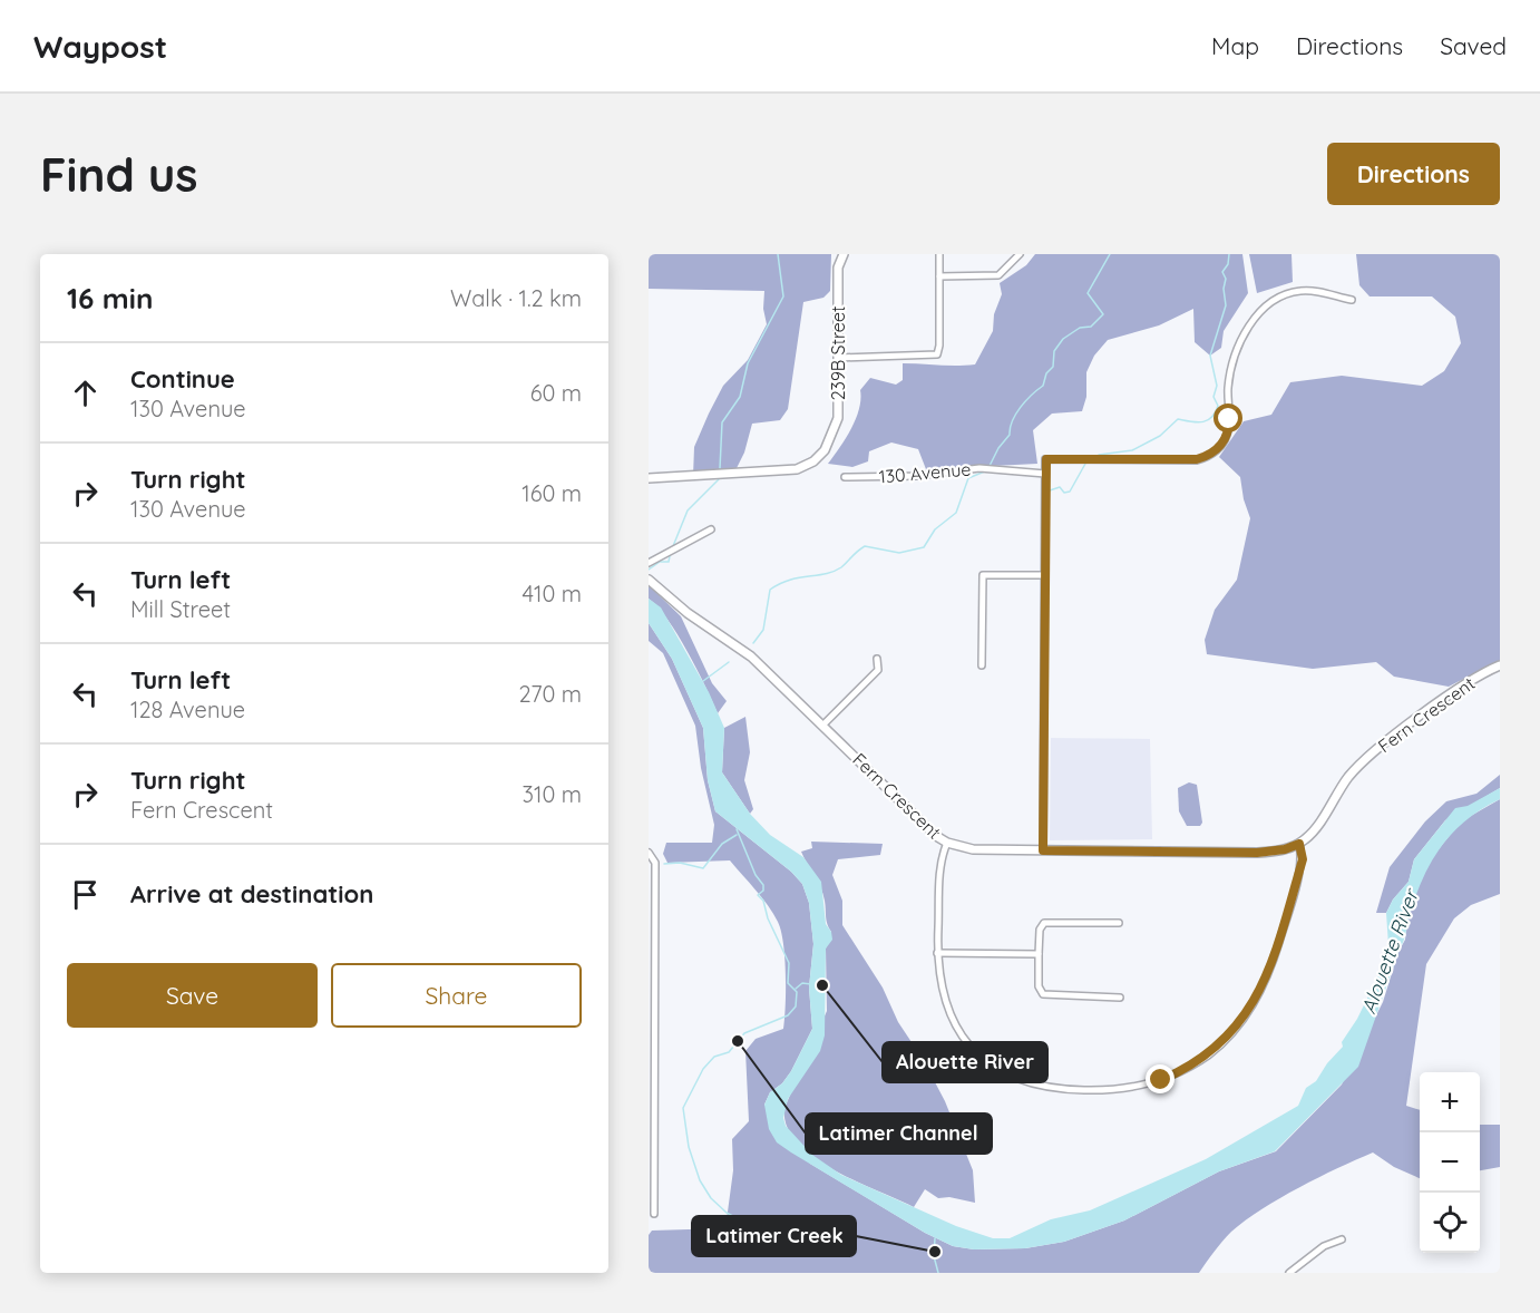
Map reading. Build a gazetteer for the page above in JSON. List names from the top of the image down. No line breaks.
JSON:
{"streets":{"street":["239B Street","130 Avenue","Fern Crescent"]},"water":["Alouette River"],"places":["Alouette River","Latimer Channel","Latimer Creek"],"page":{"header":"Waypost","nav":["Map","Directions","Saved"],"buttons":["Directions",["Save","Share"]],"title":"Find us","heading":["16 min","Walk · 1.2 km"],"list":[["Continue","130 Avenue","60 m"],["Turn right","130 Avenue","160 m"],["Turn left","Mill Street","410 m"],["Turn left","128 Avenue","270 m"],["Turn right","Fern Crescent","310 m"],"Arrive at destination"],"map_buttons":["+","−"]}}
